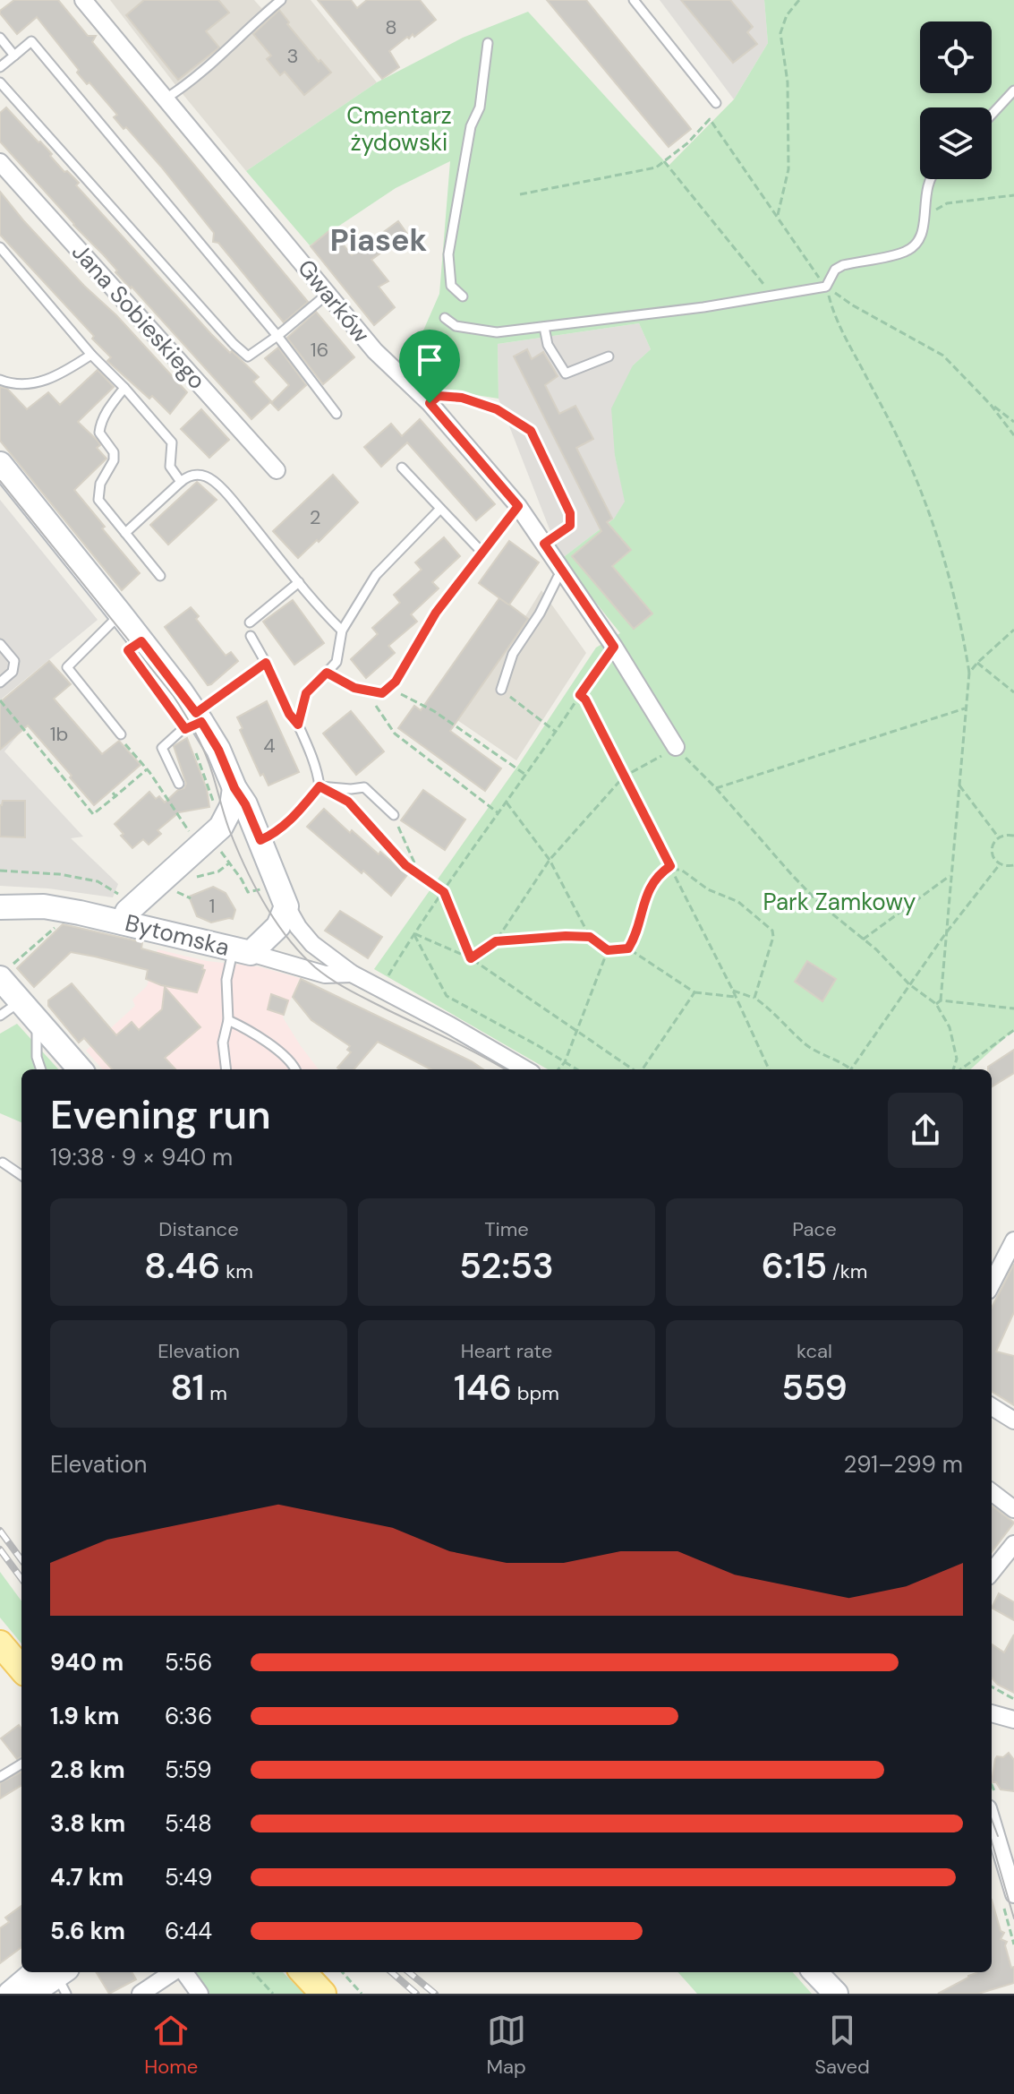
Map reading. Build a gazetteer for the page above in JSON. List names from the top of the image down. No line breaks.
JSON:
{"streets":{"street":["Gwarków","Jana Sobieskiego","Bytomska"]},"districts":["Piasek"],"parks":["Cmentarz żydowski","Park Zamkowy"],"house_numbers":["8","3","16","2","1b","4","1"],"page":{"heading":["Evening run","19:38 · 9 × 940 m"],"stats":[["Distance","8.46 km"],["Time","52:53"],["Pace","6:15 /km"],["Elevation","81 m"],["Heart rate","146 bpm"],["kcal","559"]],"chart":["Elevation","291–299 m"],"list":[{"name":"940 m","note":"5:56"},{"name":"1.9 km","note":"6:36"},{"name":"2.8 km","note":"5:59"},{"name":"3.8 km","note":"5:48"},{"name":"4.7 km","note":"5:49"},{"name":"5.6 km","note":"6:44"}],"tabs":["Home","Map","Saved"]}}
